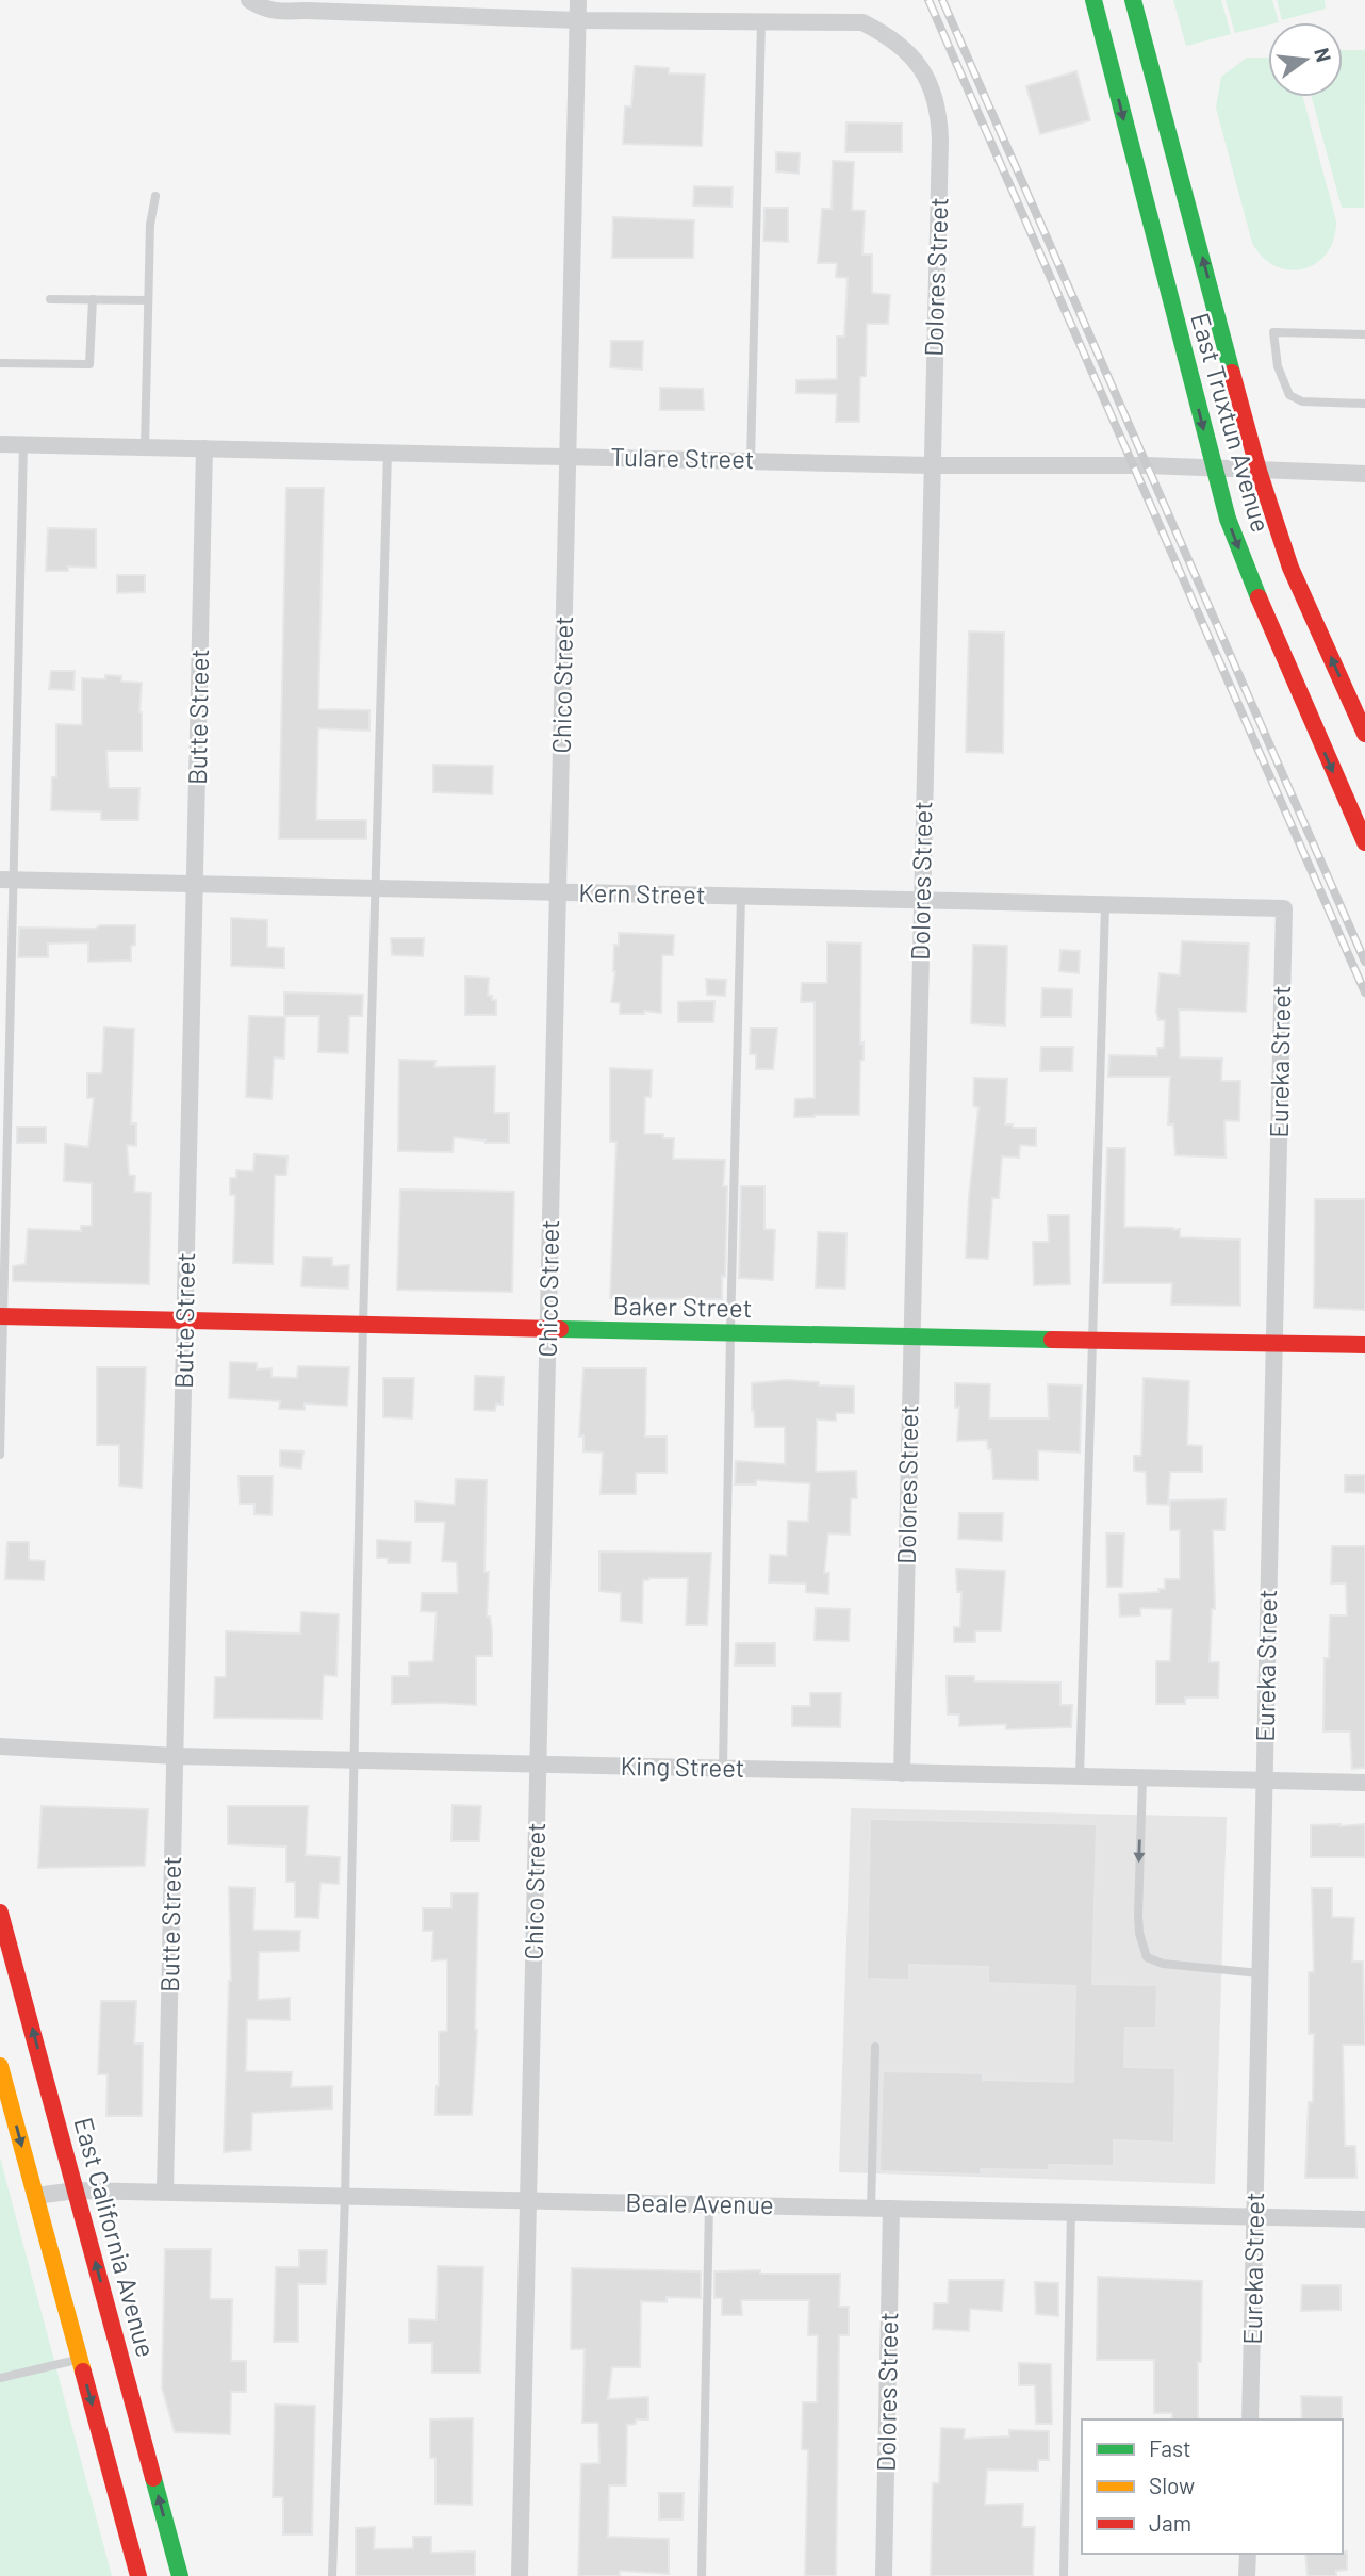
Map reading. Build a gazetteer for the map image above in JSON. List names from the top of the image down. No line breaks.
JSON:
{"streets":{"main road":["East Truxtun Avenue","Baker Street","East California Avenue"],"street":["Dolores Street","Tulare Street","Chico Street","Butte Street","Kern Street","Eureka Street","King Street","Beale Avenue"]},"crossings":[["Dolores Street","Tulare Street"],["Dolores Street","Kern Street"],["Dolores Street","Baker Street"],["Dolores Street","King Street"],["Dolores Street","Beale Avenue"],["East Truxtun Avenue","Tulare Street"],["Tulare Street","Chico Street"],["Tulare Street","Butte Street"],["Chico Street","Kern Street"],["Chico Street","Baker Street"],["Chico Street","King Street"],["Chico Street","Beale Avenue"],["Butte Street","Kern Street"],["Butte Street","Baker Street"],["Butte Street","King Street"],["Butte Street","Beale Avenue"],["Kern Street","Eureka Street"],["Eureka Street","Baker Street"],["Eureka Street","King Street"],["Eureka Street","Beale Avenue"],["Beale Avenue","East California Avenue"]],"legend":["Fast","Slow","Jam"],"north":"right"}
